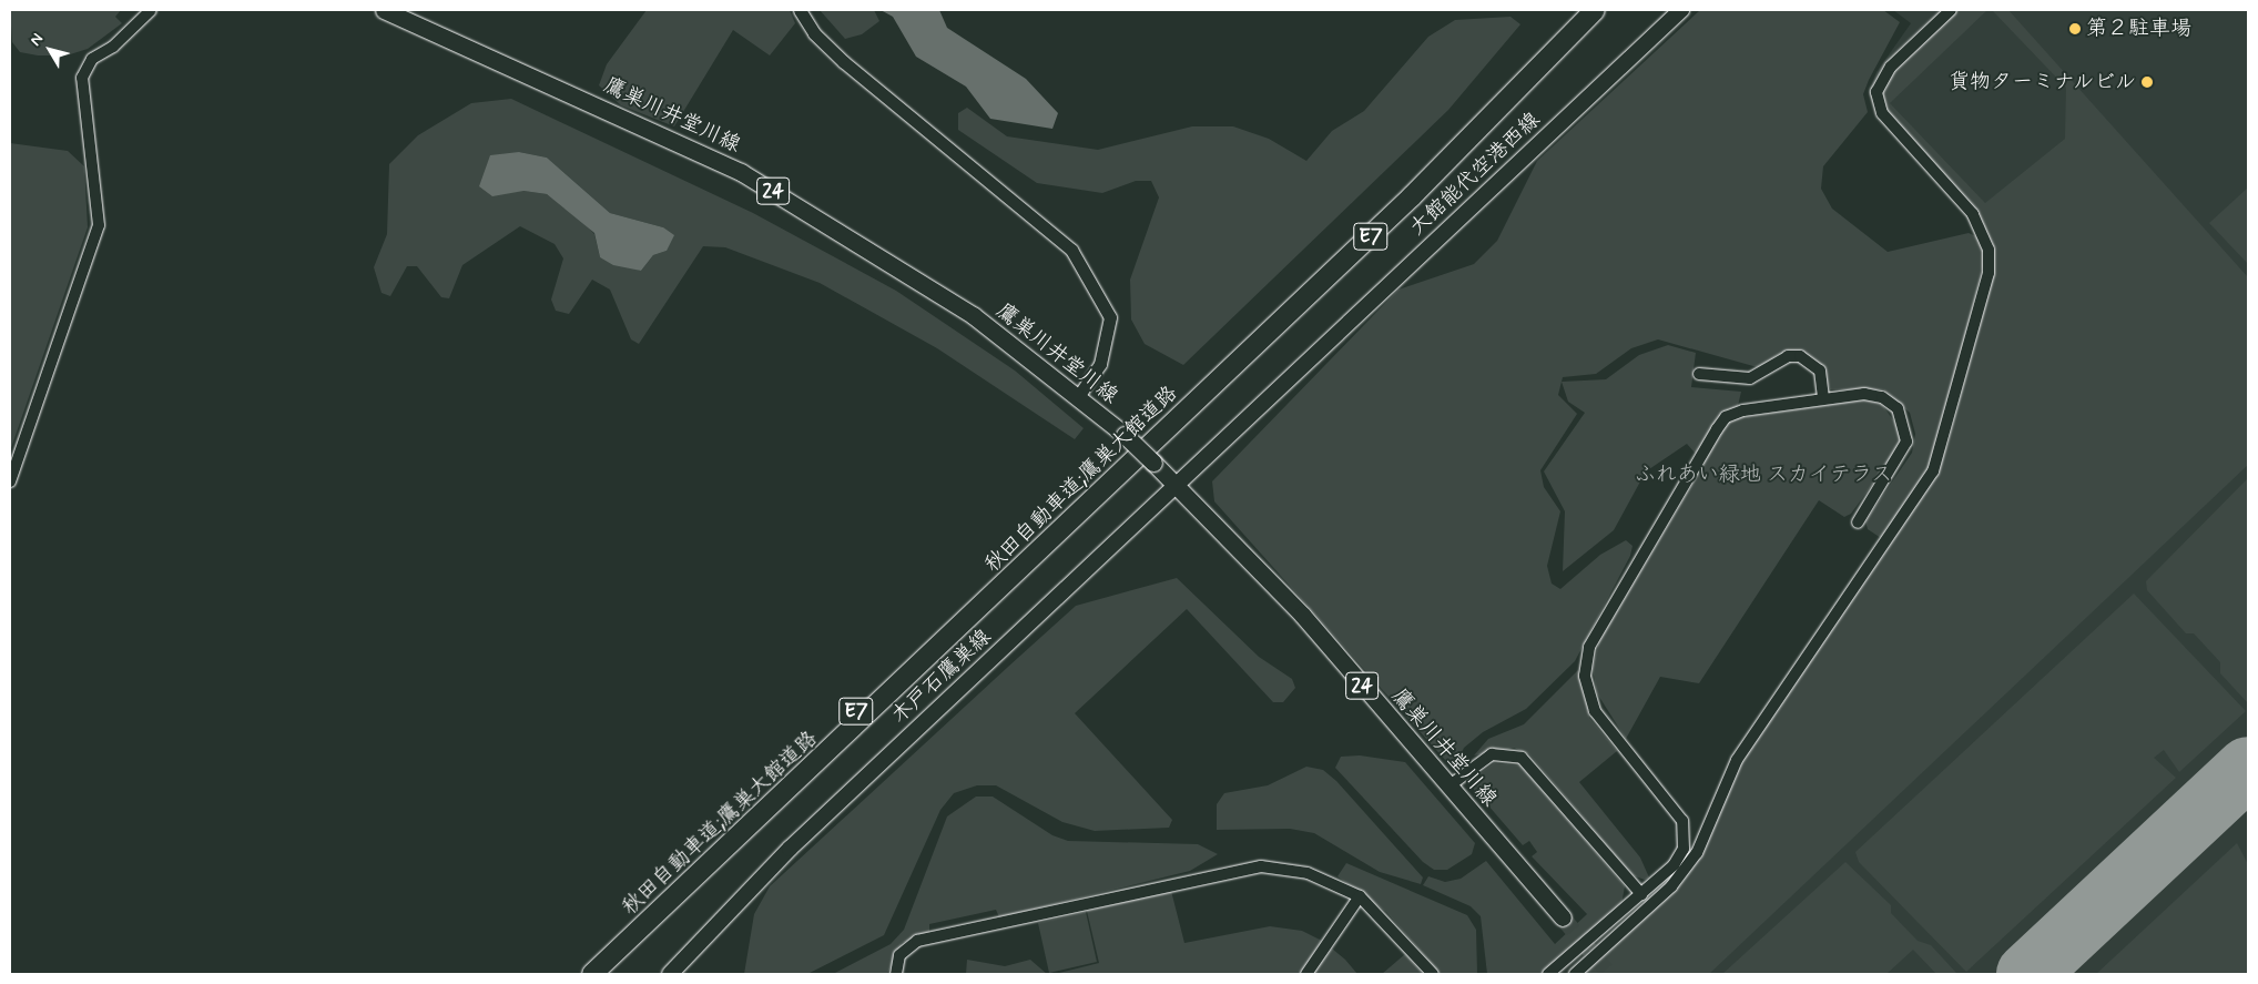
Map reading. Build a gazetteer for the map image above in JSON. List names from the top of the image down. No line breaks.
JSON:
{"streets":{"highway":["E7","秋田自動車道;鷹巣大館道路"],"main road":["鷹巣川井堂川線","大館能代空港西線","24","木戸石鷹巣線"]},"crossings":[["鷹巣川井堂川線","大館能代空港西線"],["鷹巣川井堂川線","木戸石鷹巣線"],["大館能代空港西線","木戸石鷹巣線"]],"parks":["ふれあい緑地 スカイテラス"],"places":["第２駐車場","貨物ターミナルビル"],"north":"top left"}
